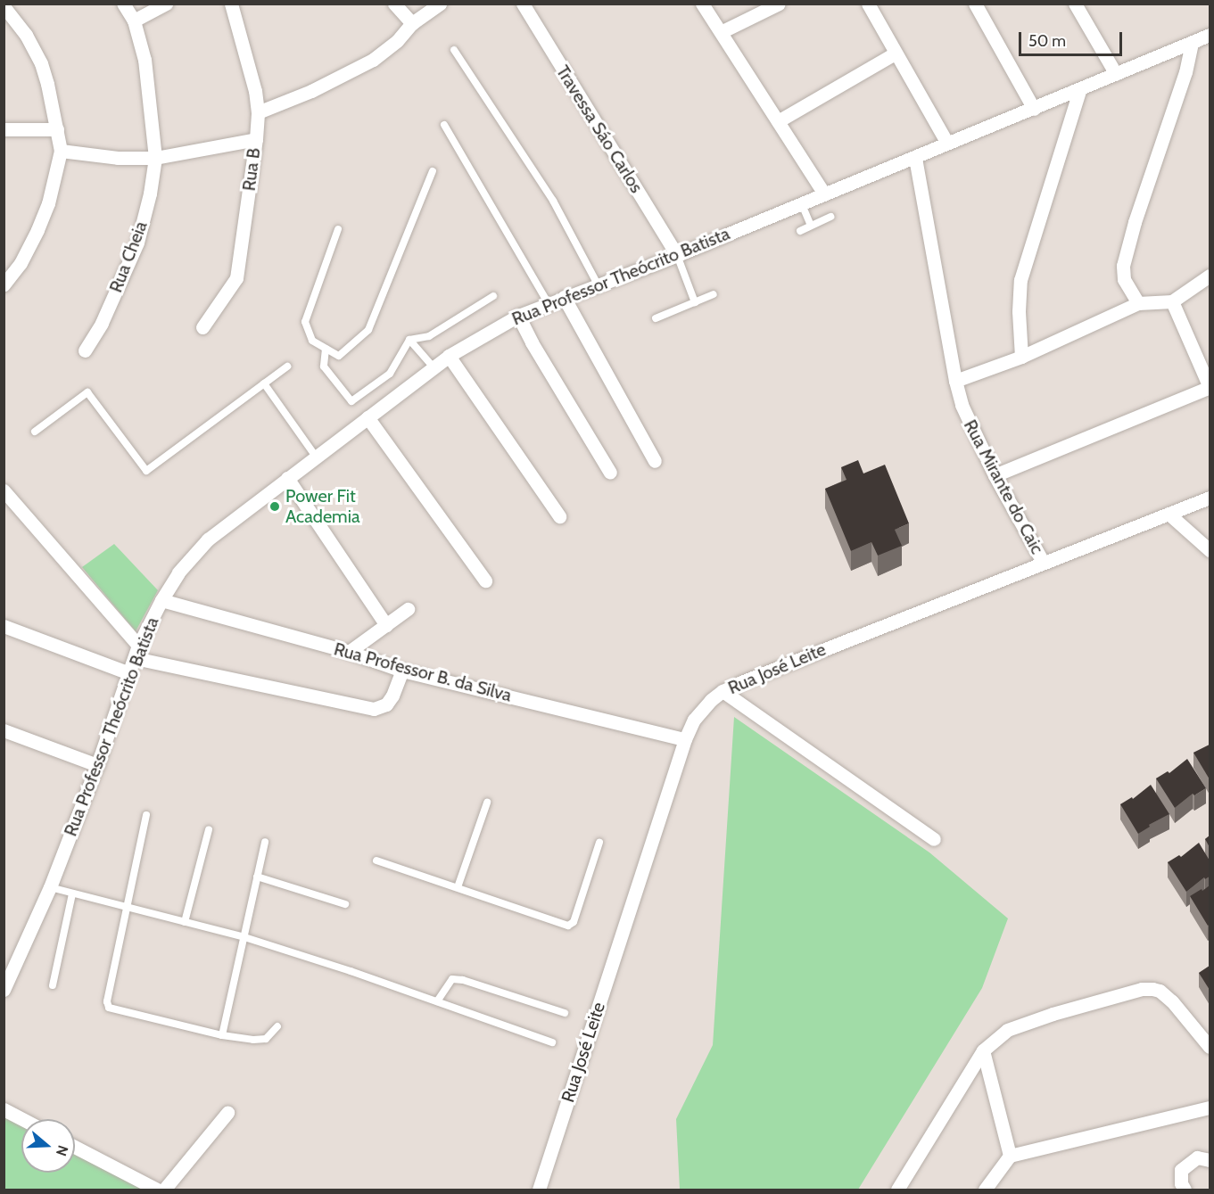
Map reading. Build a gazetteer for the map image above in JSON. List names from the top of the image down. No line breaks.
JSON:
{"streets":{"street":["Travessa Sáo Carlos","Rua B","Rua Cheia","Rua Professor Theócrito Batista","Rua Mirante do Caic","Rua José Leite","Rua Professor B. da Silva"]},"crossings":[["Travessa Sáo Carlos","Rua Professor Theócrito Batista"],["Rua Professor Theócrito Batista","Rua Mirante do Caic"],["Rua Professor Theócrito Batista","Rua Professor B. da Silva"],["Rua Mirante do Caic","Rua José Leite"],["Rua José Leite","Rua Professor B. da Silva"]],"places":["Power Fit Academia"],"scale_bar":"50 m","north":"right"}
